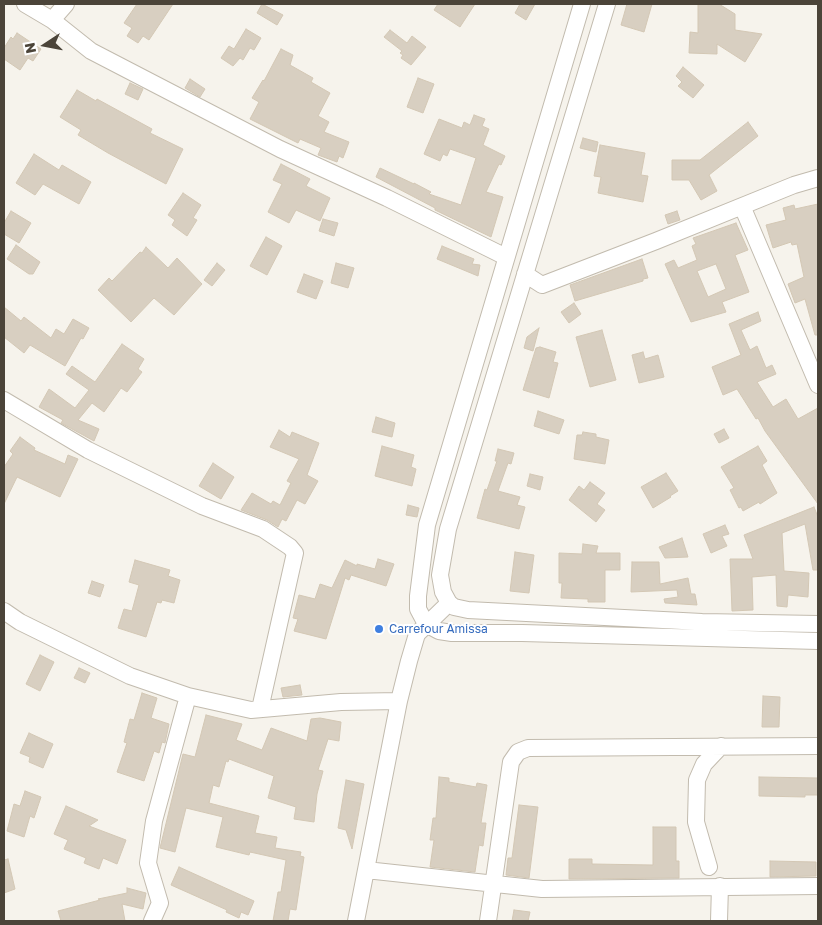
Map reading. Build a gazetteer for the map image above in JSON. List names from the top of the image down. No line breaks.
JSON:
{"places":["Carrefour Amissa"],"north":"left"}
